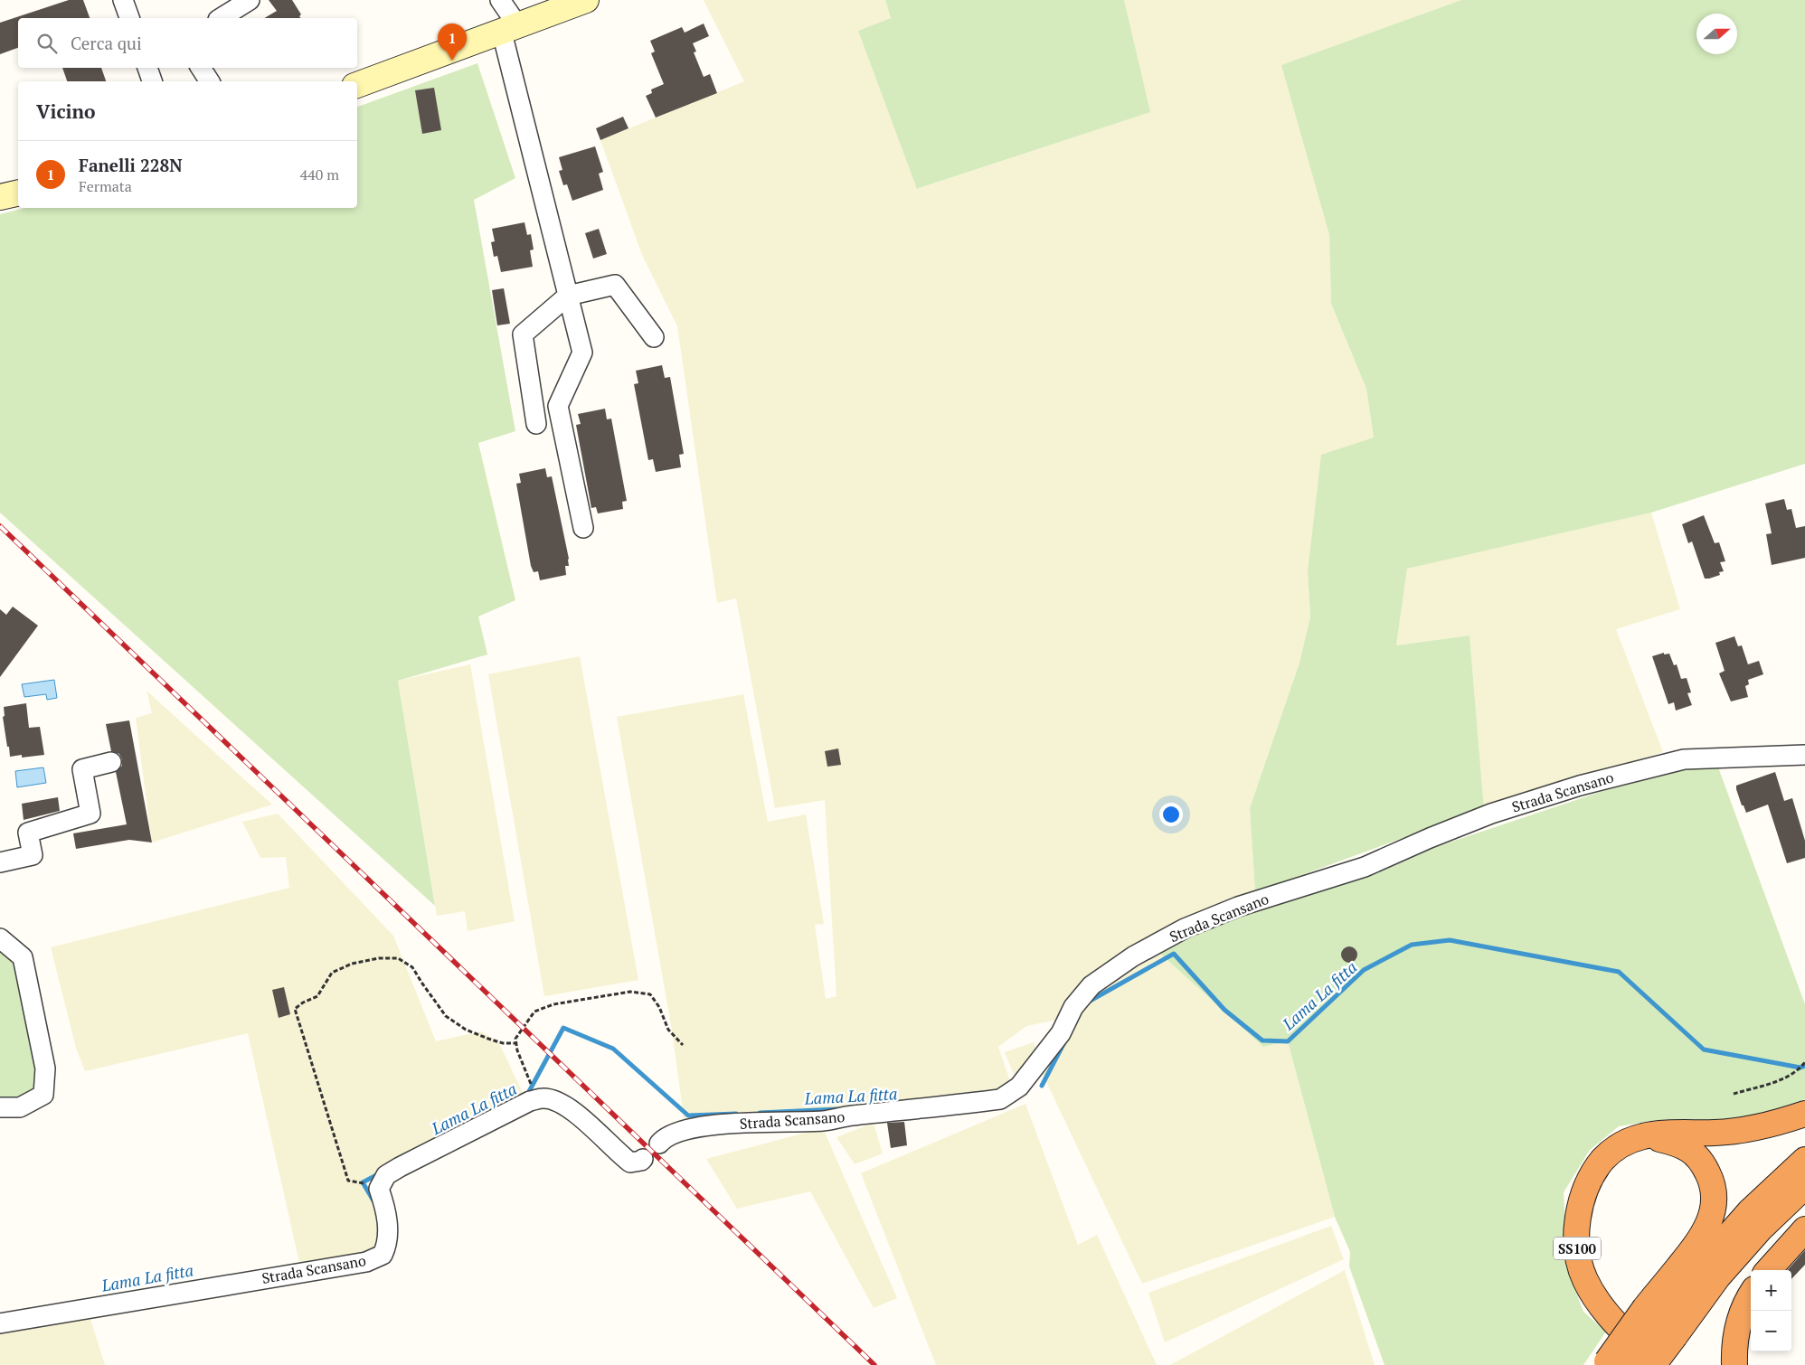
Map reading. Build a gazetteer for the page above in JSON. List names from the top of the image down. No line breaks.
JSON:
{"streets":{"highway":["SS100"],"street":["Strada Scansano"]},"water":["Lama La fitta"],"north":"right","page":{"search":"Cerca qui","pins":"1","heading":"Vicino","list":[{"mark":"1","name":"Fanelli 228N","note":"Fermata","value":"440 m"}],"map_buttons":["+","−"]}}
